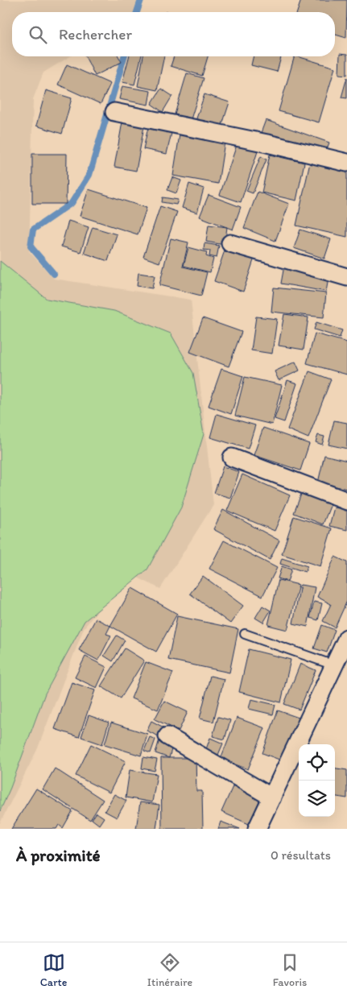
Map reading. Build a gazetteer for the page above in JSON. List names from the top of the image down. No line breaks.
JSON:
{"page":{"search":"Rechercher","heading":["À proximité","0 résultats"],"nav":["Carte","Itinéraire","Favoris"]}}
